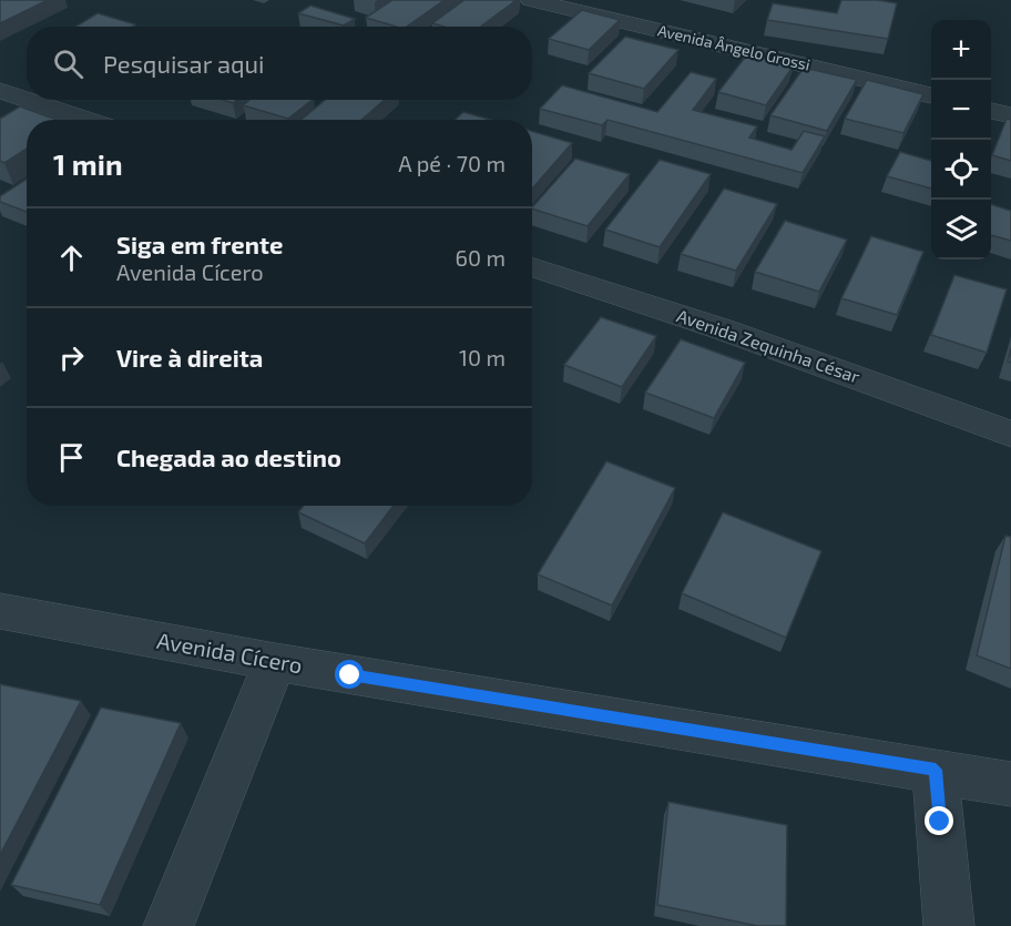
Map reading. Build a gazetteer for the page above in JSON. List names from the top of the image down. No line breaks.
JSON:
{"streets":{"street":["Avenida Ângelo Grossi","Avenida Zequinha César","Avenida Cícero"]},"page":{"map_buttons":["+","−"],"search":"Pesquisar aqui","heading":["1 min","A pé · 70 m"],"list":[["Siga em frente","Avenida Cícero","60 m"],["Vire à direita","10 m"],"Chegada ao destino"]}}
